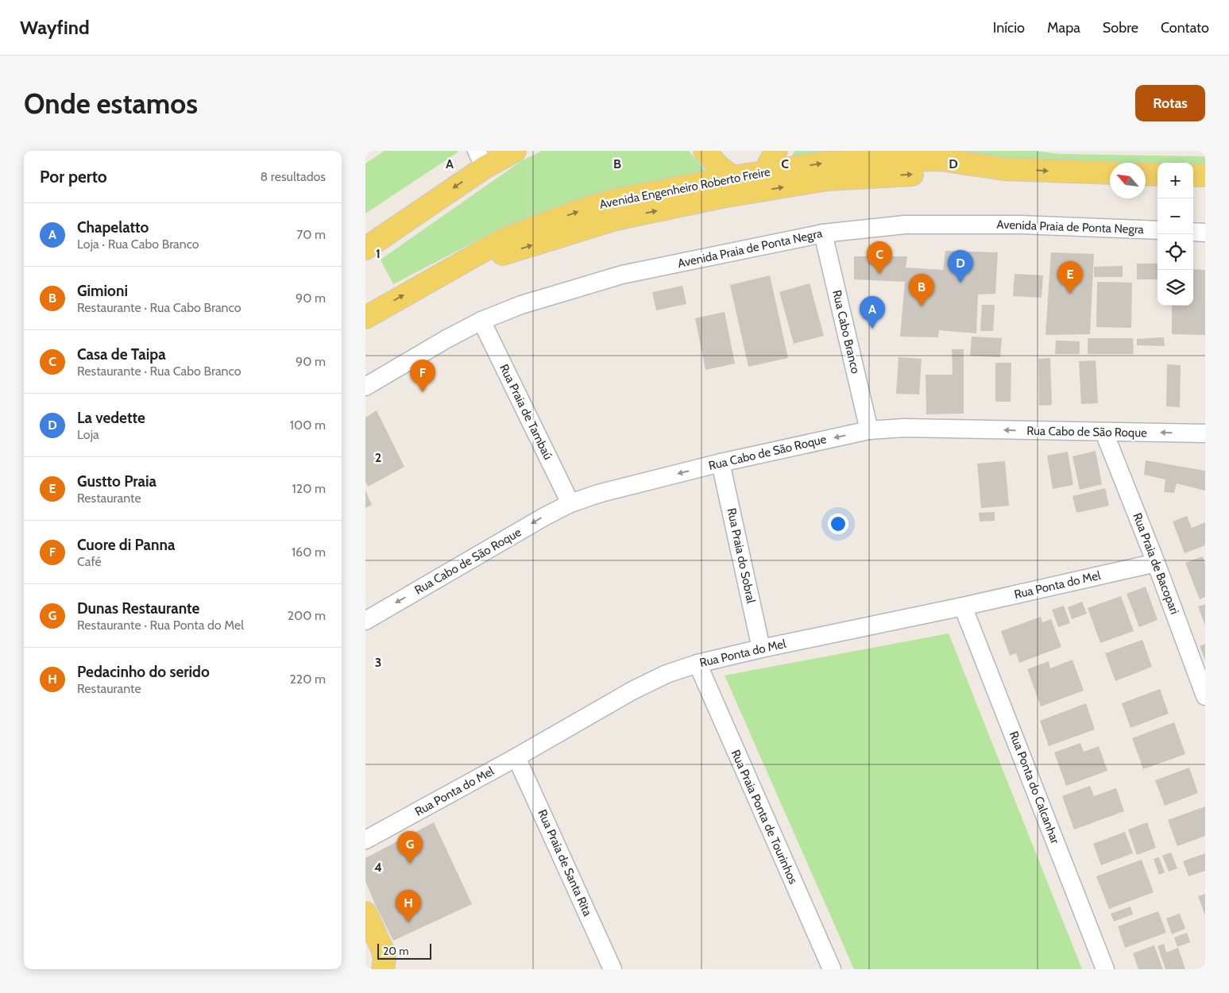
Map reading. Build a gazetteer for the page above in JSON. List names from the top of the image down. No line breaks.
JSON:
{"streets":{"main road":["Avenida Engenheiro Roberto Freire"],"street":["Avenida Praia de Ponta Negra","Rua Cabo Branco","Rua Praia de Tambaú","Rua Cabo de São Roque","Rua Praia do Sobral","Rua Praia de Bacopari","Rua Ponta do Mel","Rua Ponta do Calcanhar","Rua Praia Ponta de Tourinhos","Rua Praia de Santa Rita"]},"crossings":[["Avenida Praia de Ponta Negra","Rua Cabo Branco"],["Avenida Praia de Ponta Negra","Rua Praia de Tambaú"],["Rua Cabo Branco","Rua Cabo de São Roque"],["Rua Praia de Tambaú","Rua Cabo de São Roque"],["Rua Cabo de São Roque","Rua Praia do Sobral"],["Rua Cabo de São Roque","Rua Praia de Bacopari"],["Rua Praia do Sobral","Rua Ponta do Mel"],["Rua Praia de Bacopari","Rua Ponta do Mel"],["Rua Ponta do Mel","Rua Ponta do Calcanhar"],["Rua Ponta do Mel","Rua Praia Ponta de Tourinhos"],["Rua Ponta do Mel","Rua Praia de Santa Rita"]],"one_way":["Avenida Engenheiro Roberto Freire","Rua Cabo de São Roque"],"scale_bar":"20 m","north":"top left","page":{"header":"Wayfind","nav":["Início","Mapa","Sobre","Contato"],"buttons":"Rotas","title":"Onde estamos","heading":["Por perto","8 resultados"],"map_buttons":["+","−"],"list":[{"mark":"A","name":"Chapelatto","note":"Loja · Rua Cabo Branco","value":"70 m"},{"mark":"B","name":"Gimioni","note":"Restaurante · Rua Cabo Branco","value":"90 m"},{"mark":"C","name":"Casa de Taipa","note":"Restaurante · Rua Cabo Branco","value":"90 m"},{"mark":"D","name":"La vedette","note":"Loja","value":"100 m"},{"mark":"E","name":"Gustto Praia","note":"Restaurante","value":"120 m"},{"mark":"F","name":"Cuore di Panna","note":"Café","value":"160 m"},{"mark":"G","name":"Dunas Restaurante","note":"Restaurante · Rua Ponta do Mel","value":"200 m"},{"mark":"H","name":"Pedacinho do serido","note":"Restaurante","value":"220 m"}],"pins":["C","D","E","B","A","F","G","H"],"scale":"20 m"},"grid":{"columns":["A","B","C","D"],"rows":["1","2","3","4"]}}
